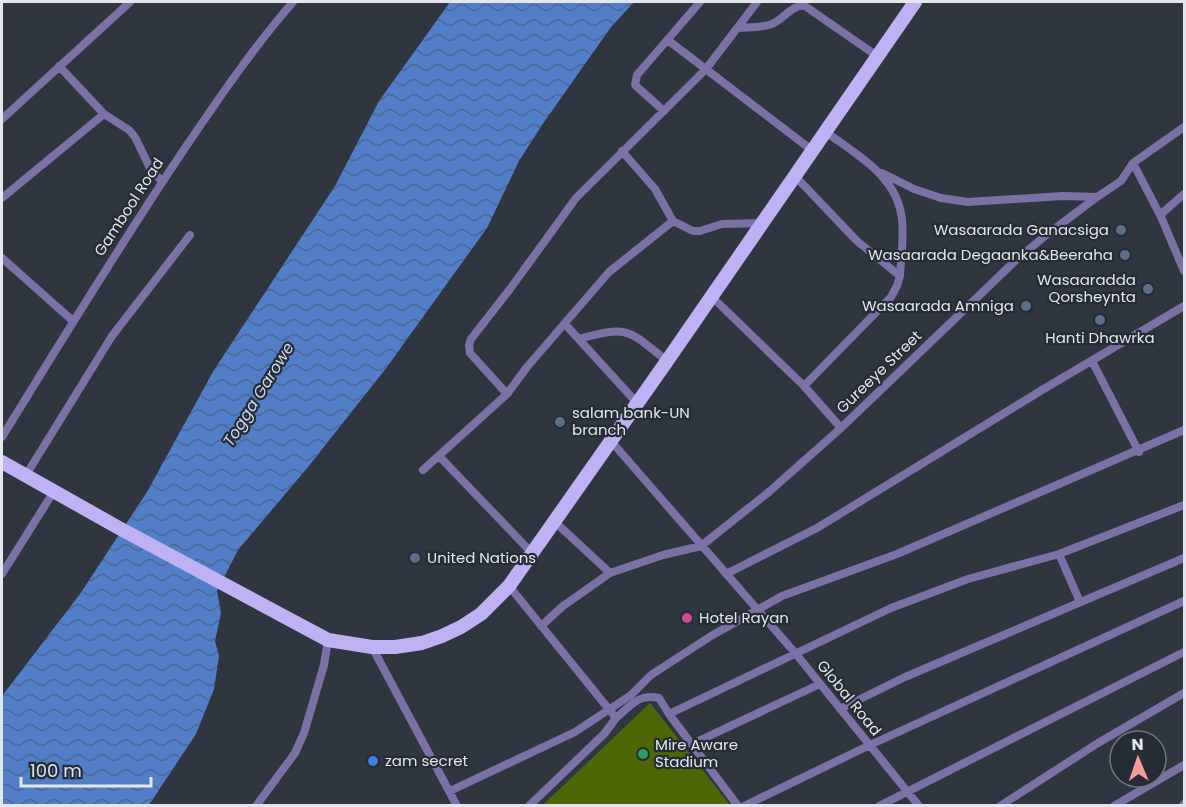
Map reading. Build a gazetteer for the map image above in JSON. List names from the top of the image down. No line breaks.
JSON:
{"streets":{"street":["Gambool Road","Gureeye Street","Global Road"]},"crossings":[["Gureeye Street","Global Road"]],"water":["Togga Garowe"],"places":["Wasaarada Ganacsiga","Wasaarada Degaanka&Beeraha","Wasaaradda Qorsheynta","Wasaarada Amniga","Hanti Dhawrka","salam bank-UN branch","United Nations","Hotel Rayan","Mire Aware Stadium","zam secret"],"scale_bar":"100 m","north":"top"}
